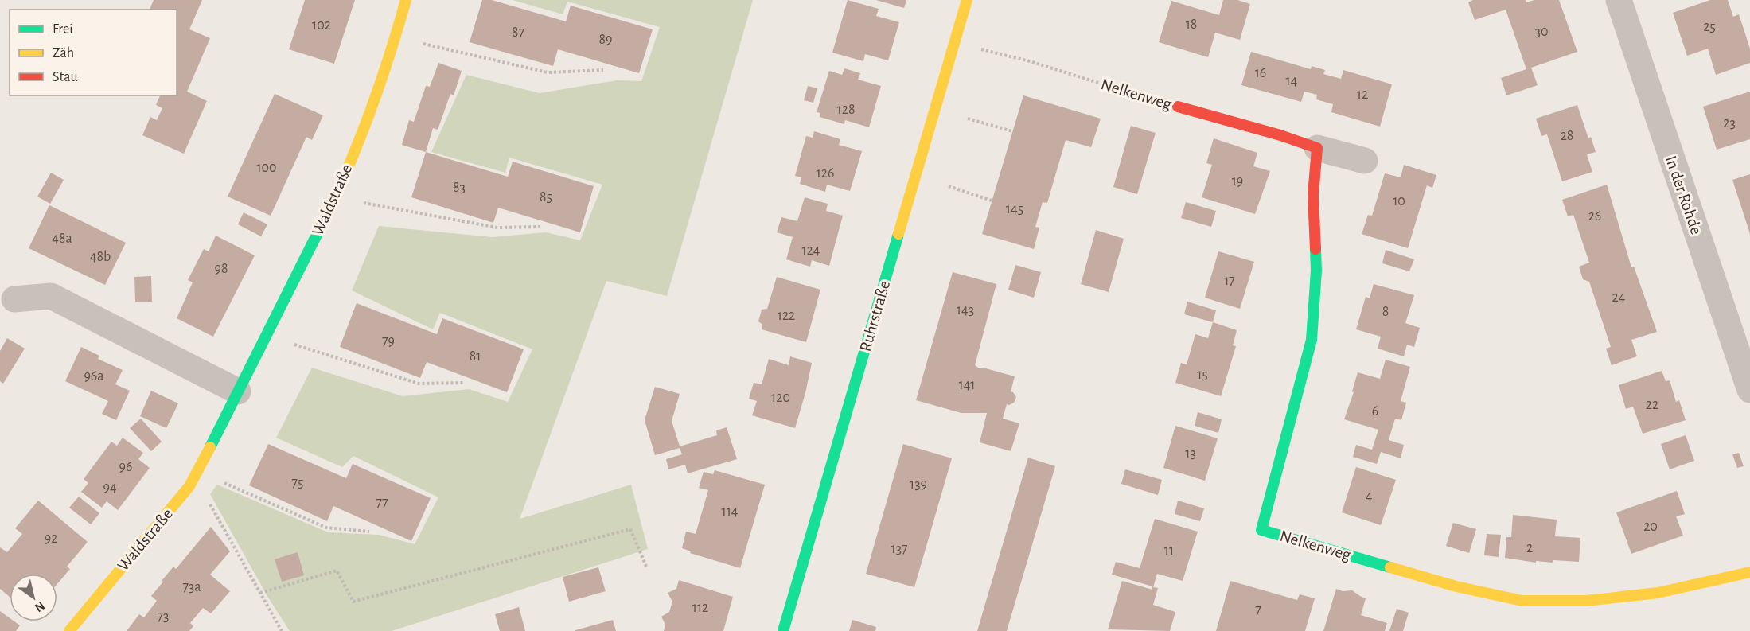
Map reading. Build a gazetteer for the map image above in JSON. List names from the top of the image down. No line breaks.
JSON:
{"streets":{"street":["Nelkenweg","In der Rohde","Waldstraße","Ruhrstraße"]},"crossings":[["Nelkenweg","Ruhrstraße"]],"house_numbers":["18","102","25","30","87","89","16","14","12","128","23","28","100","126","19","83","85","10","145","26","48a","124","48b","98","17","24","143","8","122","79","81","15","96a","141","120","22","6","13","96","75","139","94","4","77","114","20","92","2","137","11","73a","112","7","73"],"legend":["Frei","Zäh","Stau"],"north":"bottom right"}
